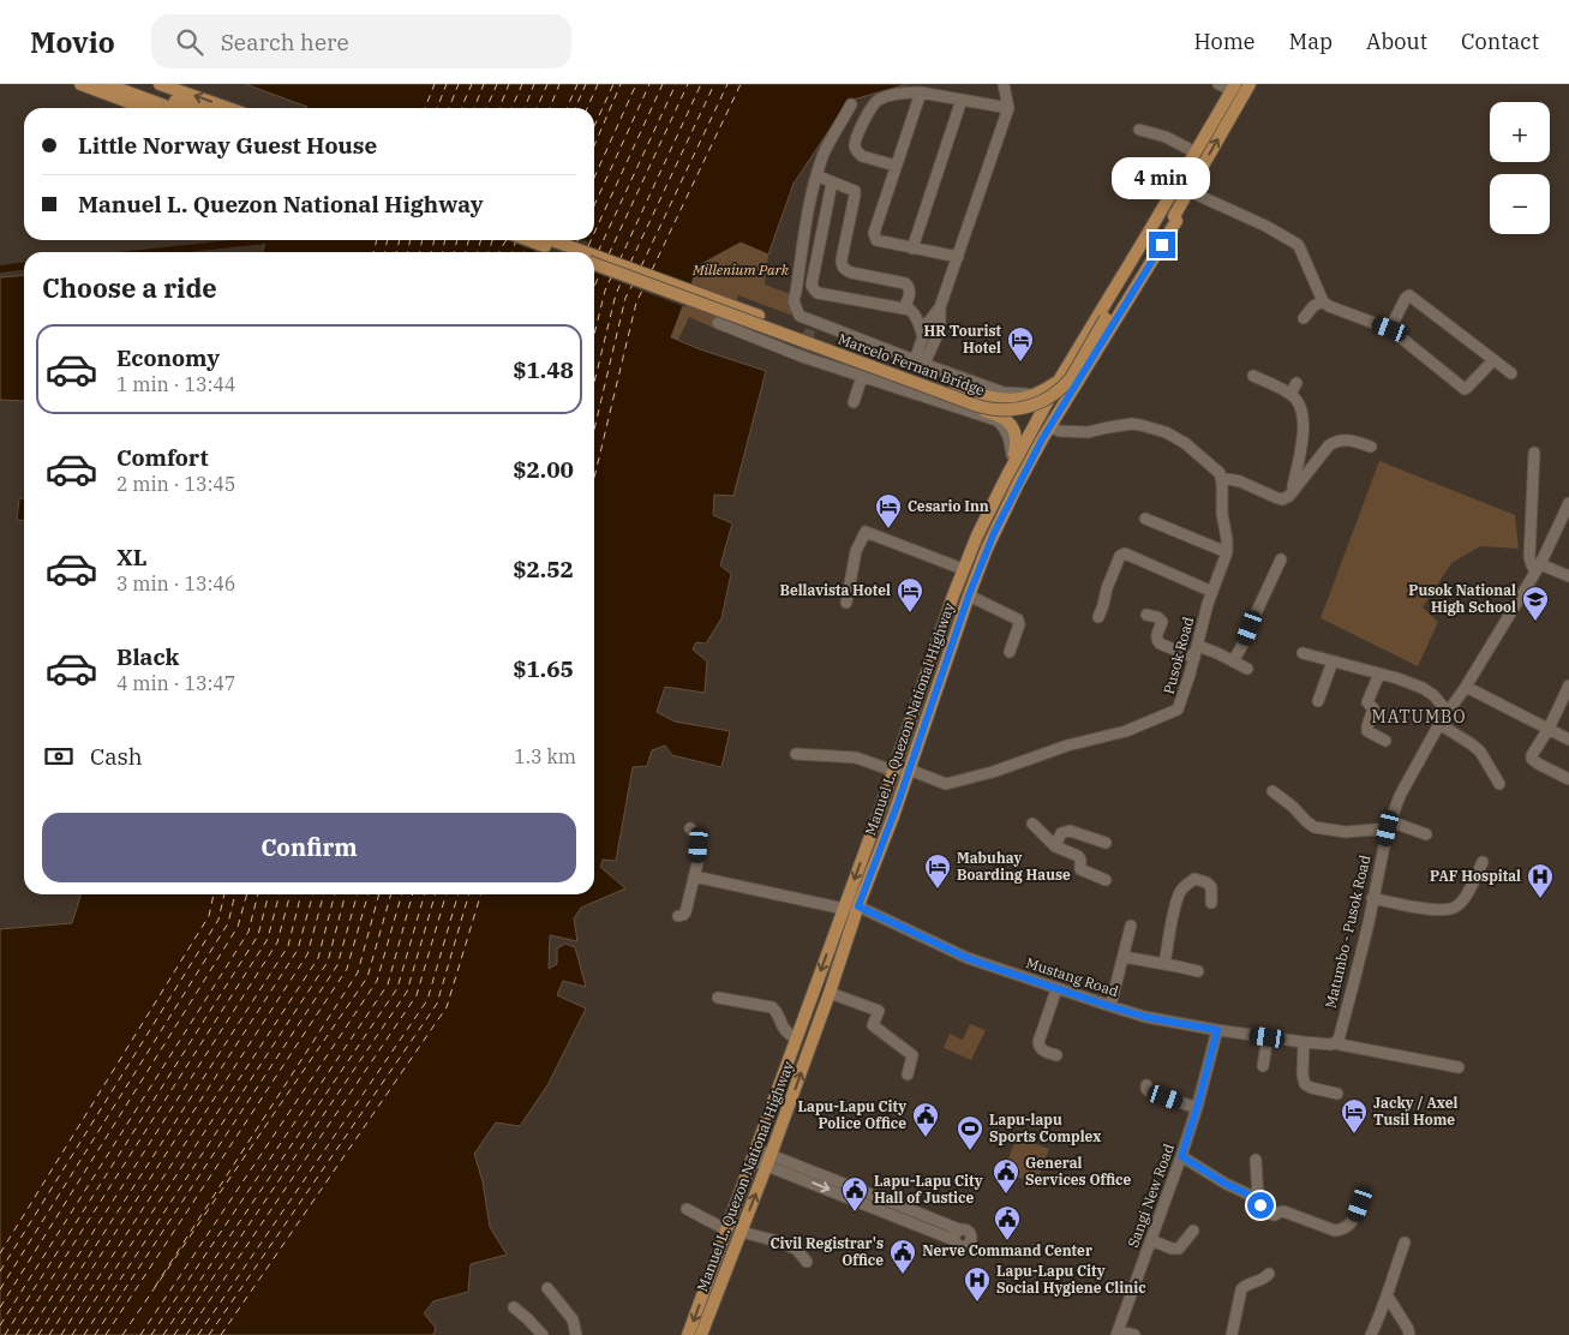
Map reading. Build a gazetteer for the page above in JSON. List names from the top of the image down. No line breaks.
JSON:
{"streets":{"main road":["Marcelo Fernan Bridge","Manuel L. Quezon National Highway"],"street":["Pusok Road","Matumbo - Pusok Road","Mustang Road","Sangi New Road"]},"crossings":[["Marcelo Fernan Bridge","Manuel L. Quezon National Highway"],["Pusok Road","Manuel L. Quezon National Highway"],["Manuel L. Quezon National Highway","Mustang Road"],["Mustang Road","Sangi New Road"]],"districts":["MATUMBO"],"parks":["Millenium Park"],"places":{"hotel":["HR Tourist Hotel","Cesario Inn","Bellavista Hotel","Mabuhay Boarding Hause","Jacky / Axel Tusil Home"],"school or university":["Pusok National High School"],"hospital":["PAF Hospital","Lapu-Lapu City Social Hygiene Clinic"],"public building":["Lapu-Lapu City Police Office","General Services Office","Lapu-Lapu City Hall of Justice","Nerve Command Center","Civil Registrar's Office"],"sports":["Lapu-lapu Sports Complex"]},"page":{"header":"Movio","search":"Search here","nav":["Home","Map","About","Contact"],"map_buttons":["+","−"],"banner":["Little Norway Guest House","Manuel L. Quezon National Highway"],"bubble":"4 min","heading":"Choose a ride","list":[{"name":"Economy","note":"1 min · 13:44","value":"$1.48"},{"name":"Comfort","note":"2 min · 13:45","value":"$2.00"},{"name":"XL","note":"3 min · 13:46","value":"$2.52"},{"name":"Black","note":"4 min · 13:47","value":"$1.65"}],"pay":["Cash","1.3 km"],"buttons":"Confirm"}}
